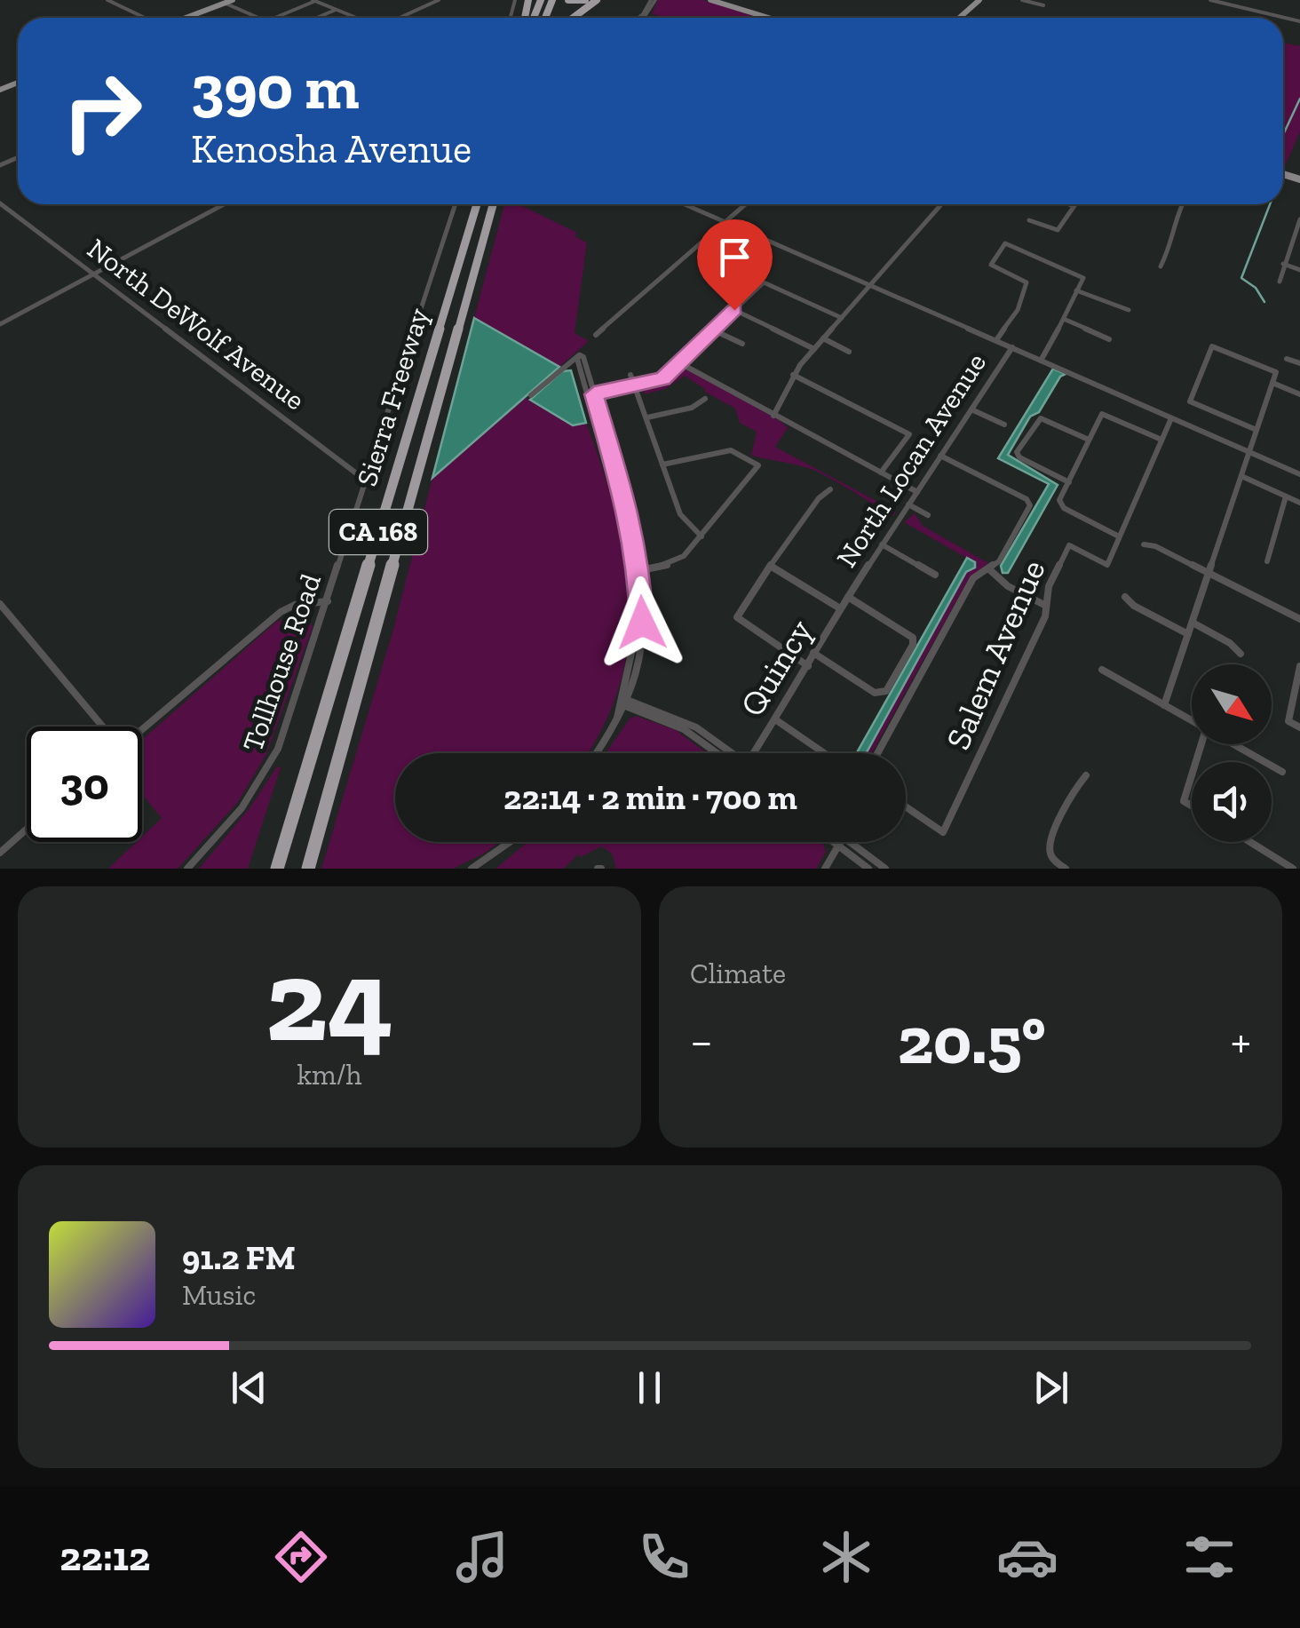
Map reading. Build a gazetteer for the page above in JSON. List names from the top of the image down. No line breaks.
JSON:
{"streets":{"highway":["Sierra Freeway","CA 168"],"street":["North DeWolf Avenue","North Locan Avenue","Salem Avenue","Tollhouse Road","Quincy"]},"crossings":[["North DeWolf Avenue","Tollhouse Road"],["North Locan Avenue","Quincy"]],"north":"bottom right","page":{"turn":["390 m","Kenosha Avenue"],"limit":"30","trip":"22:14 · 2 min · 700 m","tile":[["24","km/h"],"Climate"],"heat":["−","20.5°","+"],"song":["91.2 FM","Music"],"tabs":"22:12"}}
